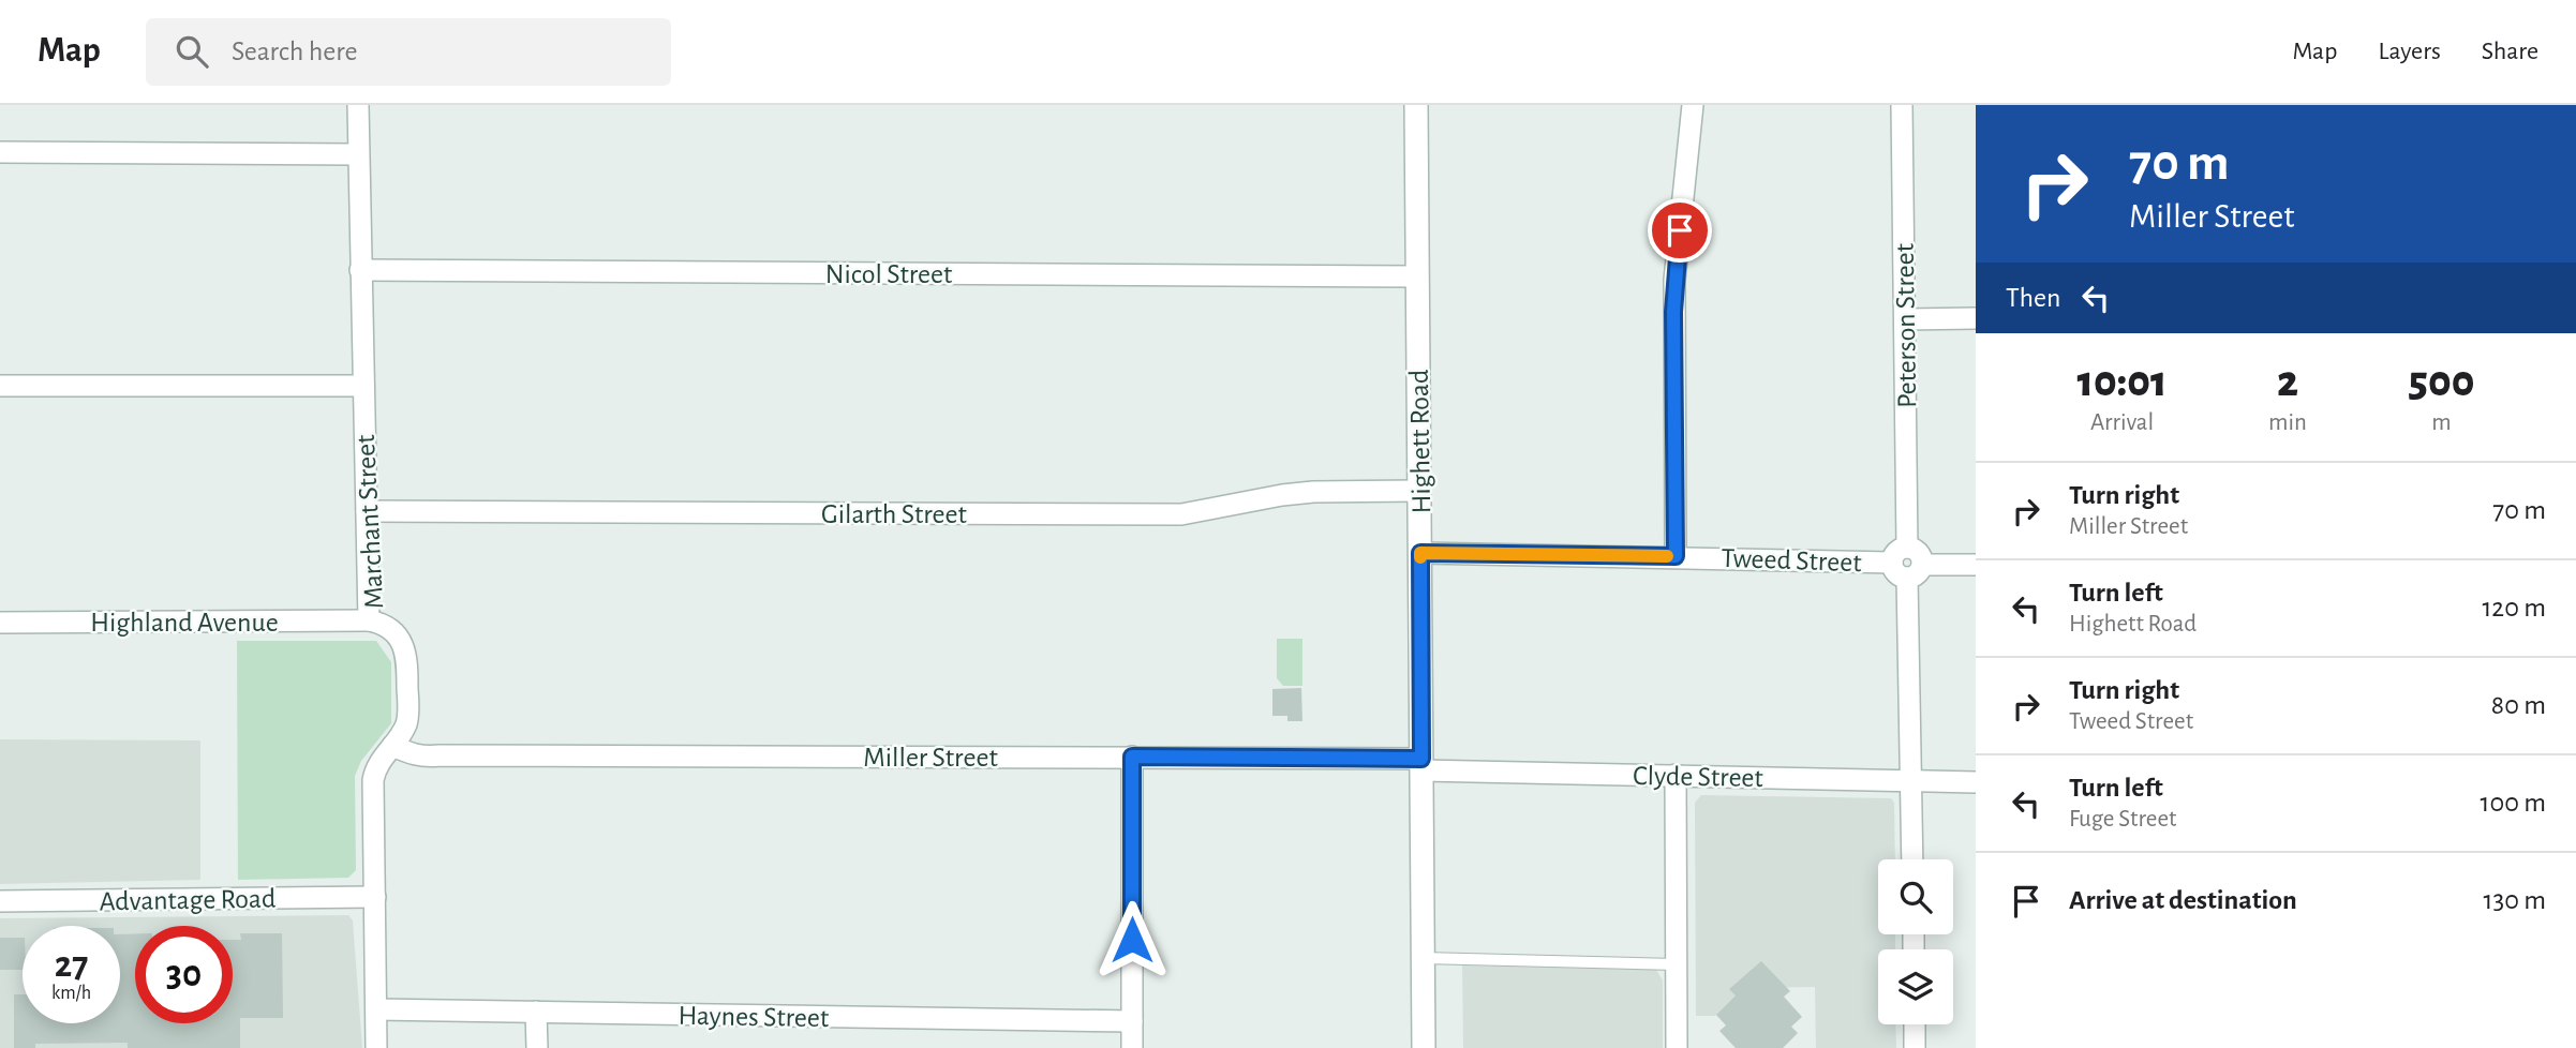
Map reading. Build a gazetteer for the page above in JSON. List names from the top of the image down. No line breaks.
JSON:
{"streets":{"street":["Nicol Street","Peterson Street","Highett Road","Gilarth Street","Marchant Street","Tweed Street","Highland Avenue","Miller Street","Clyde Street","Advantage Road","Haynes Street"]},"crossings":[["Nicol Street","Highett Road"],["Nicol Street","Marchant Street"],["Peterson Street","Tweed Street"],["Peterson Street","Clyde Street"],["Highett Road","Gilarth Street"],["Highett Road","Tweed Street"],["Highett Road","Miller Street"],["Highett Road","Clyde Street"],["Gilarth Street","Marchant Street"],["Marchant Street","Highland Avenue"],["Miller Street","Clyde Street"]],"page":{"header":"Map","search":"Search here","nav":["Map","Layers","Share"],"turn":["70 m","Miller Street"],"then":"Then","eta":["10:01","Arrival","2","min","500","m"],"list":[{"name":"Turn right","note":"Miller Street","value":"70 m"},{"name":"Turn left","note":"Highett Road","value":"120 m"},{"name":"Turn right","note":"Tweed Street","value":"80 m"},{"name":"Turn left","note":"Fuge Street","value":"100 m"},{"name":"Arrive at destination","value":"130 m"}],"speed":"27 km/h","limit":"30"}}
